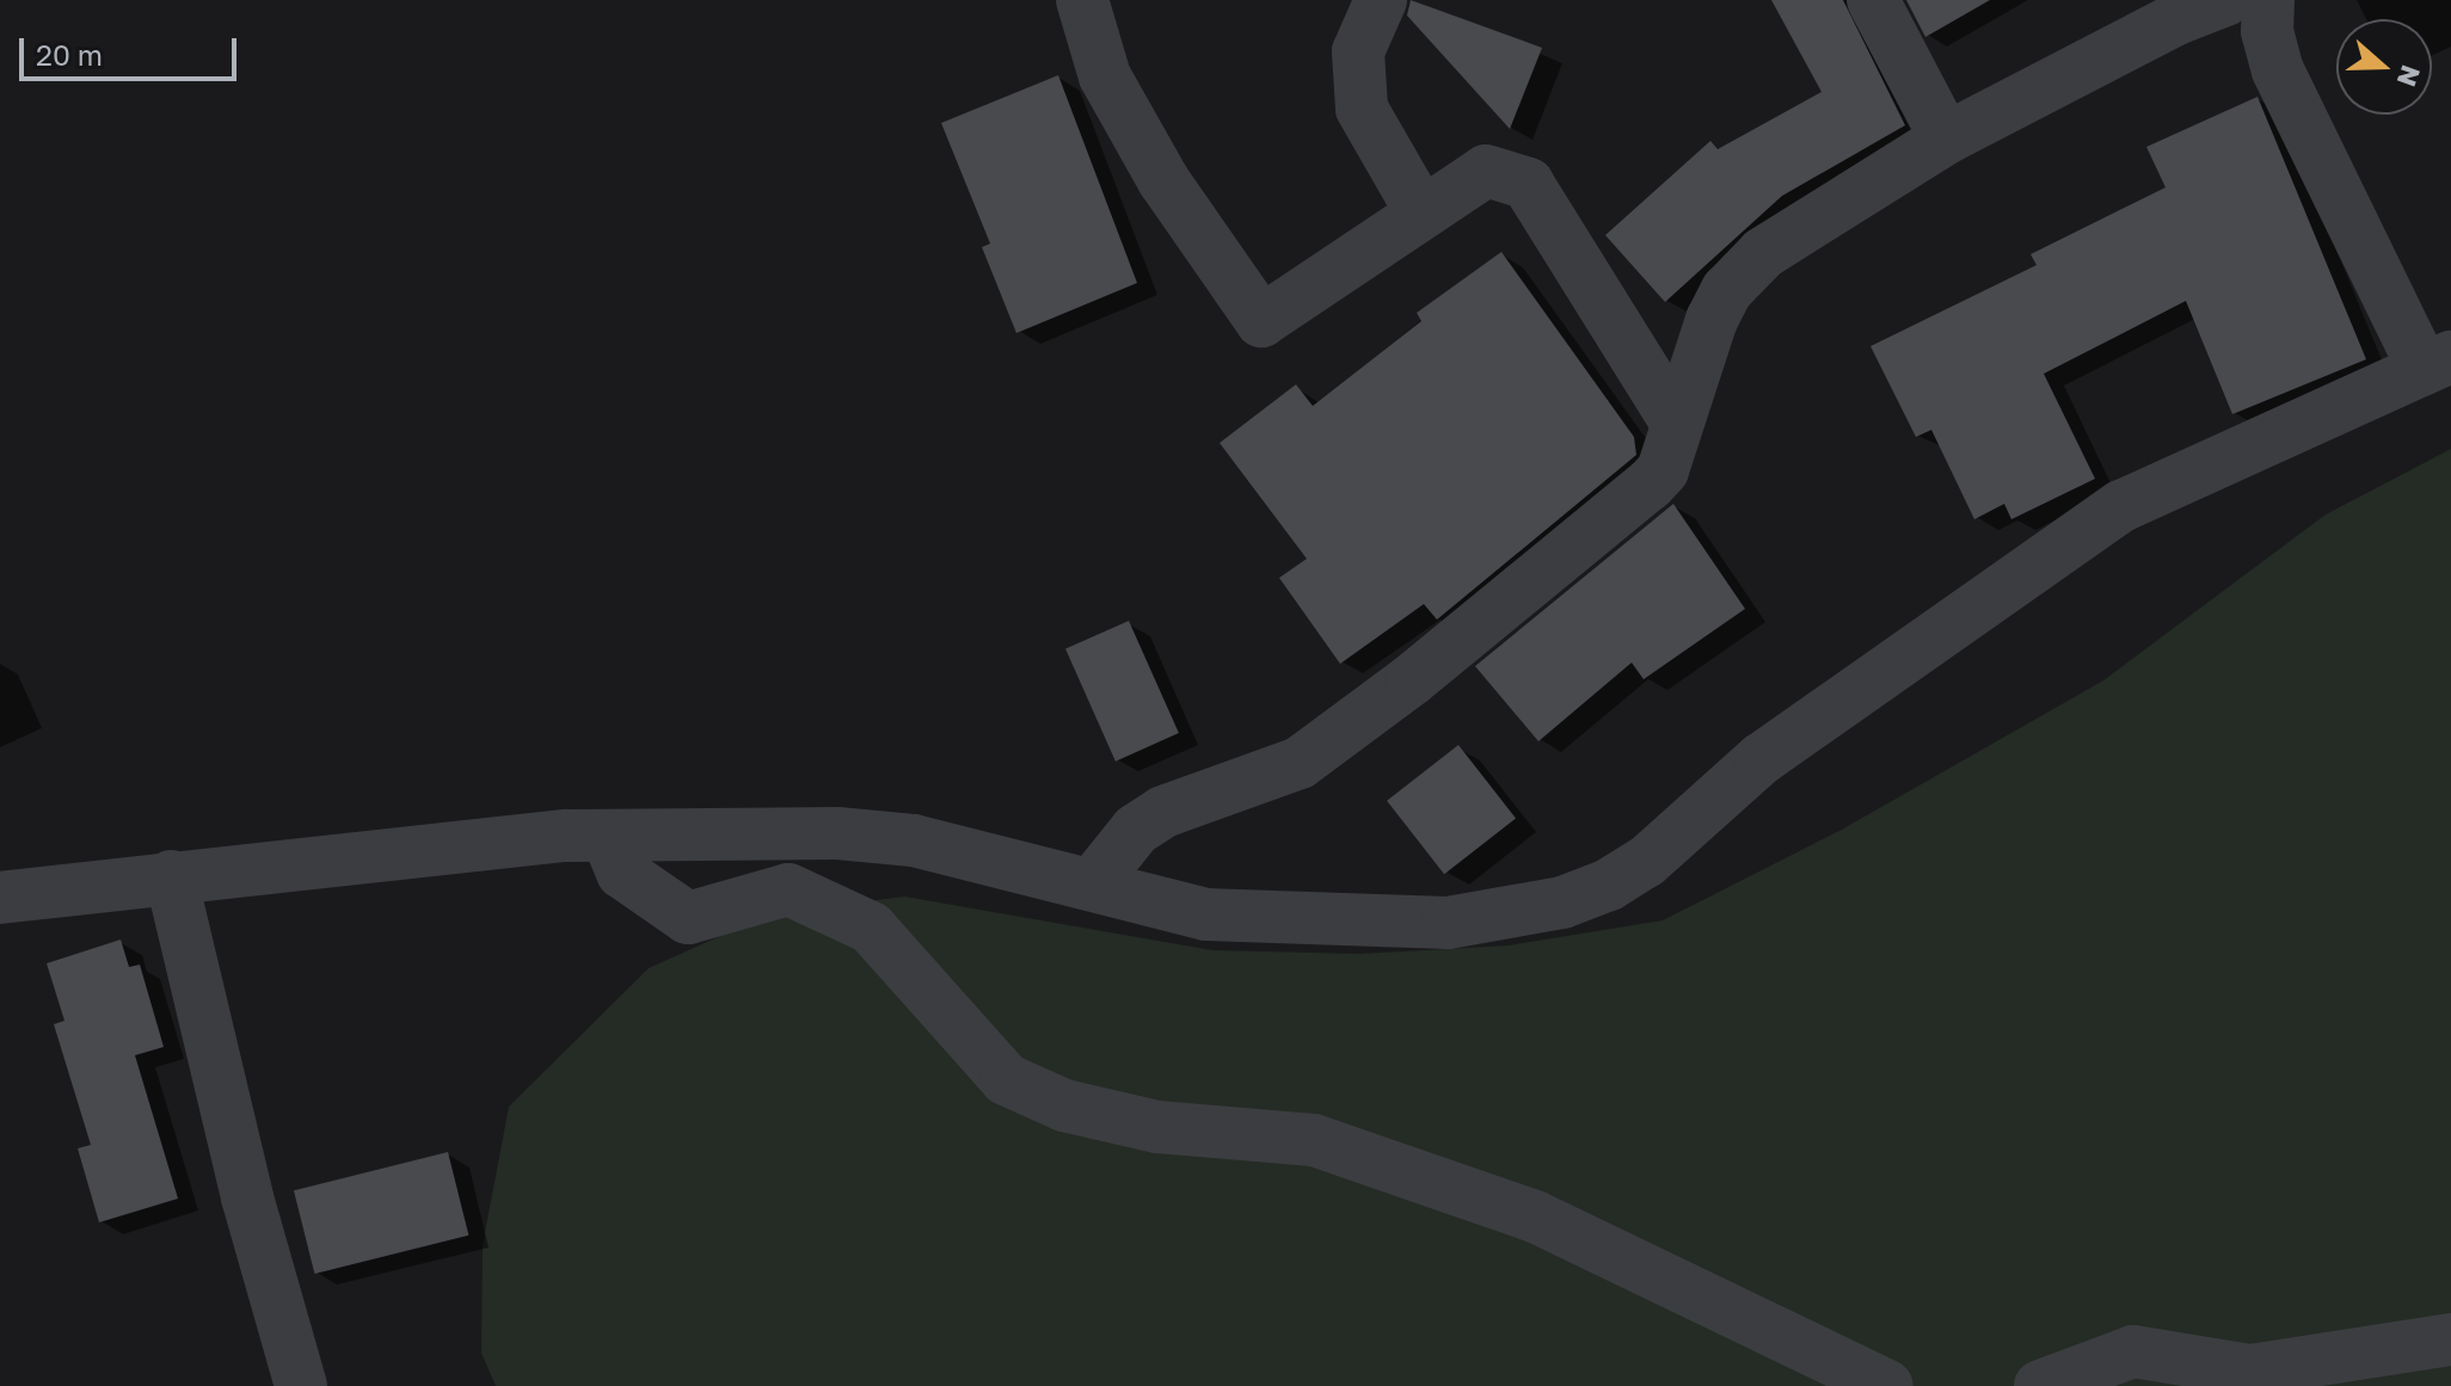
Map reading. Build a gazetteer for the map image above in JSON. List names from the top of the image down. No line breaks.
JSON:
{"scale_bar":"20 m","north":"right"}
